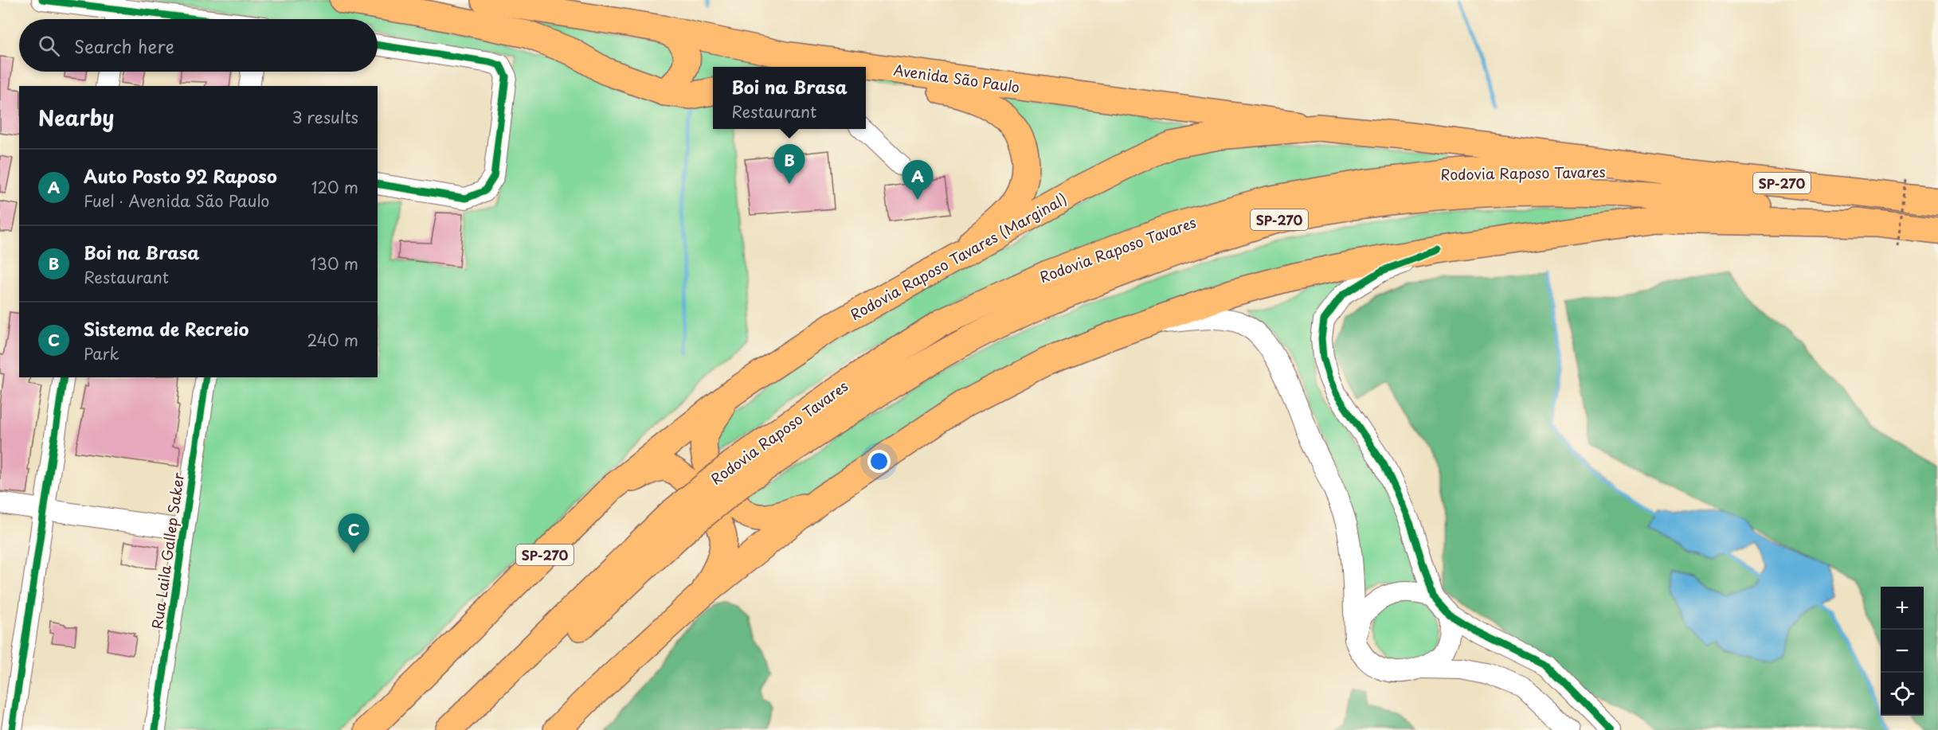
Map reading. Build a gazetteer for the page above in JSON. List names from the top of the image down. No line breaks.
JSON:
{"streets":{"main road":["Avenida São Paulo","Rodovia Raposo Tavares","SP-270","Rodovia Raposo Tavares (Marginal)"],"street":["Rua Laila Gallep Saker"]},"crossings":[["Avenida São Paulo","Rodovia Raposo Tavares (Marginal)"],["Rodovia Raposo Tavares","SP-270"],["Rodovia Raposo Tavares","Rodovia Raposo Tavares (Marginal)"]],"page":{"search":"Search here","popup":["Boi na Brasa","Restaurant"],"heading":["Nearby","3 results"],"pins":["B","A","C"],"list":[{"mark":"A","name":"Auto Posto 92 Raposo","note":"Fuel · Avenida São Paulo","value":"120 m"},{"mark":"B","name":"Boi na Brasa","note":"Restaurant","value":"130 m"},{"mark":"C","name":"Sistema de Recreio","note":"Park","value":"240 m"}],"map_buttons":["+","−"]}}
